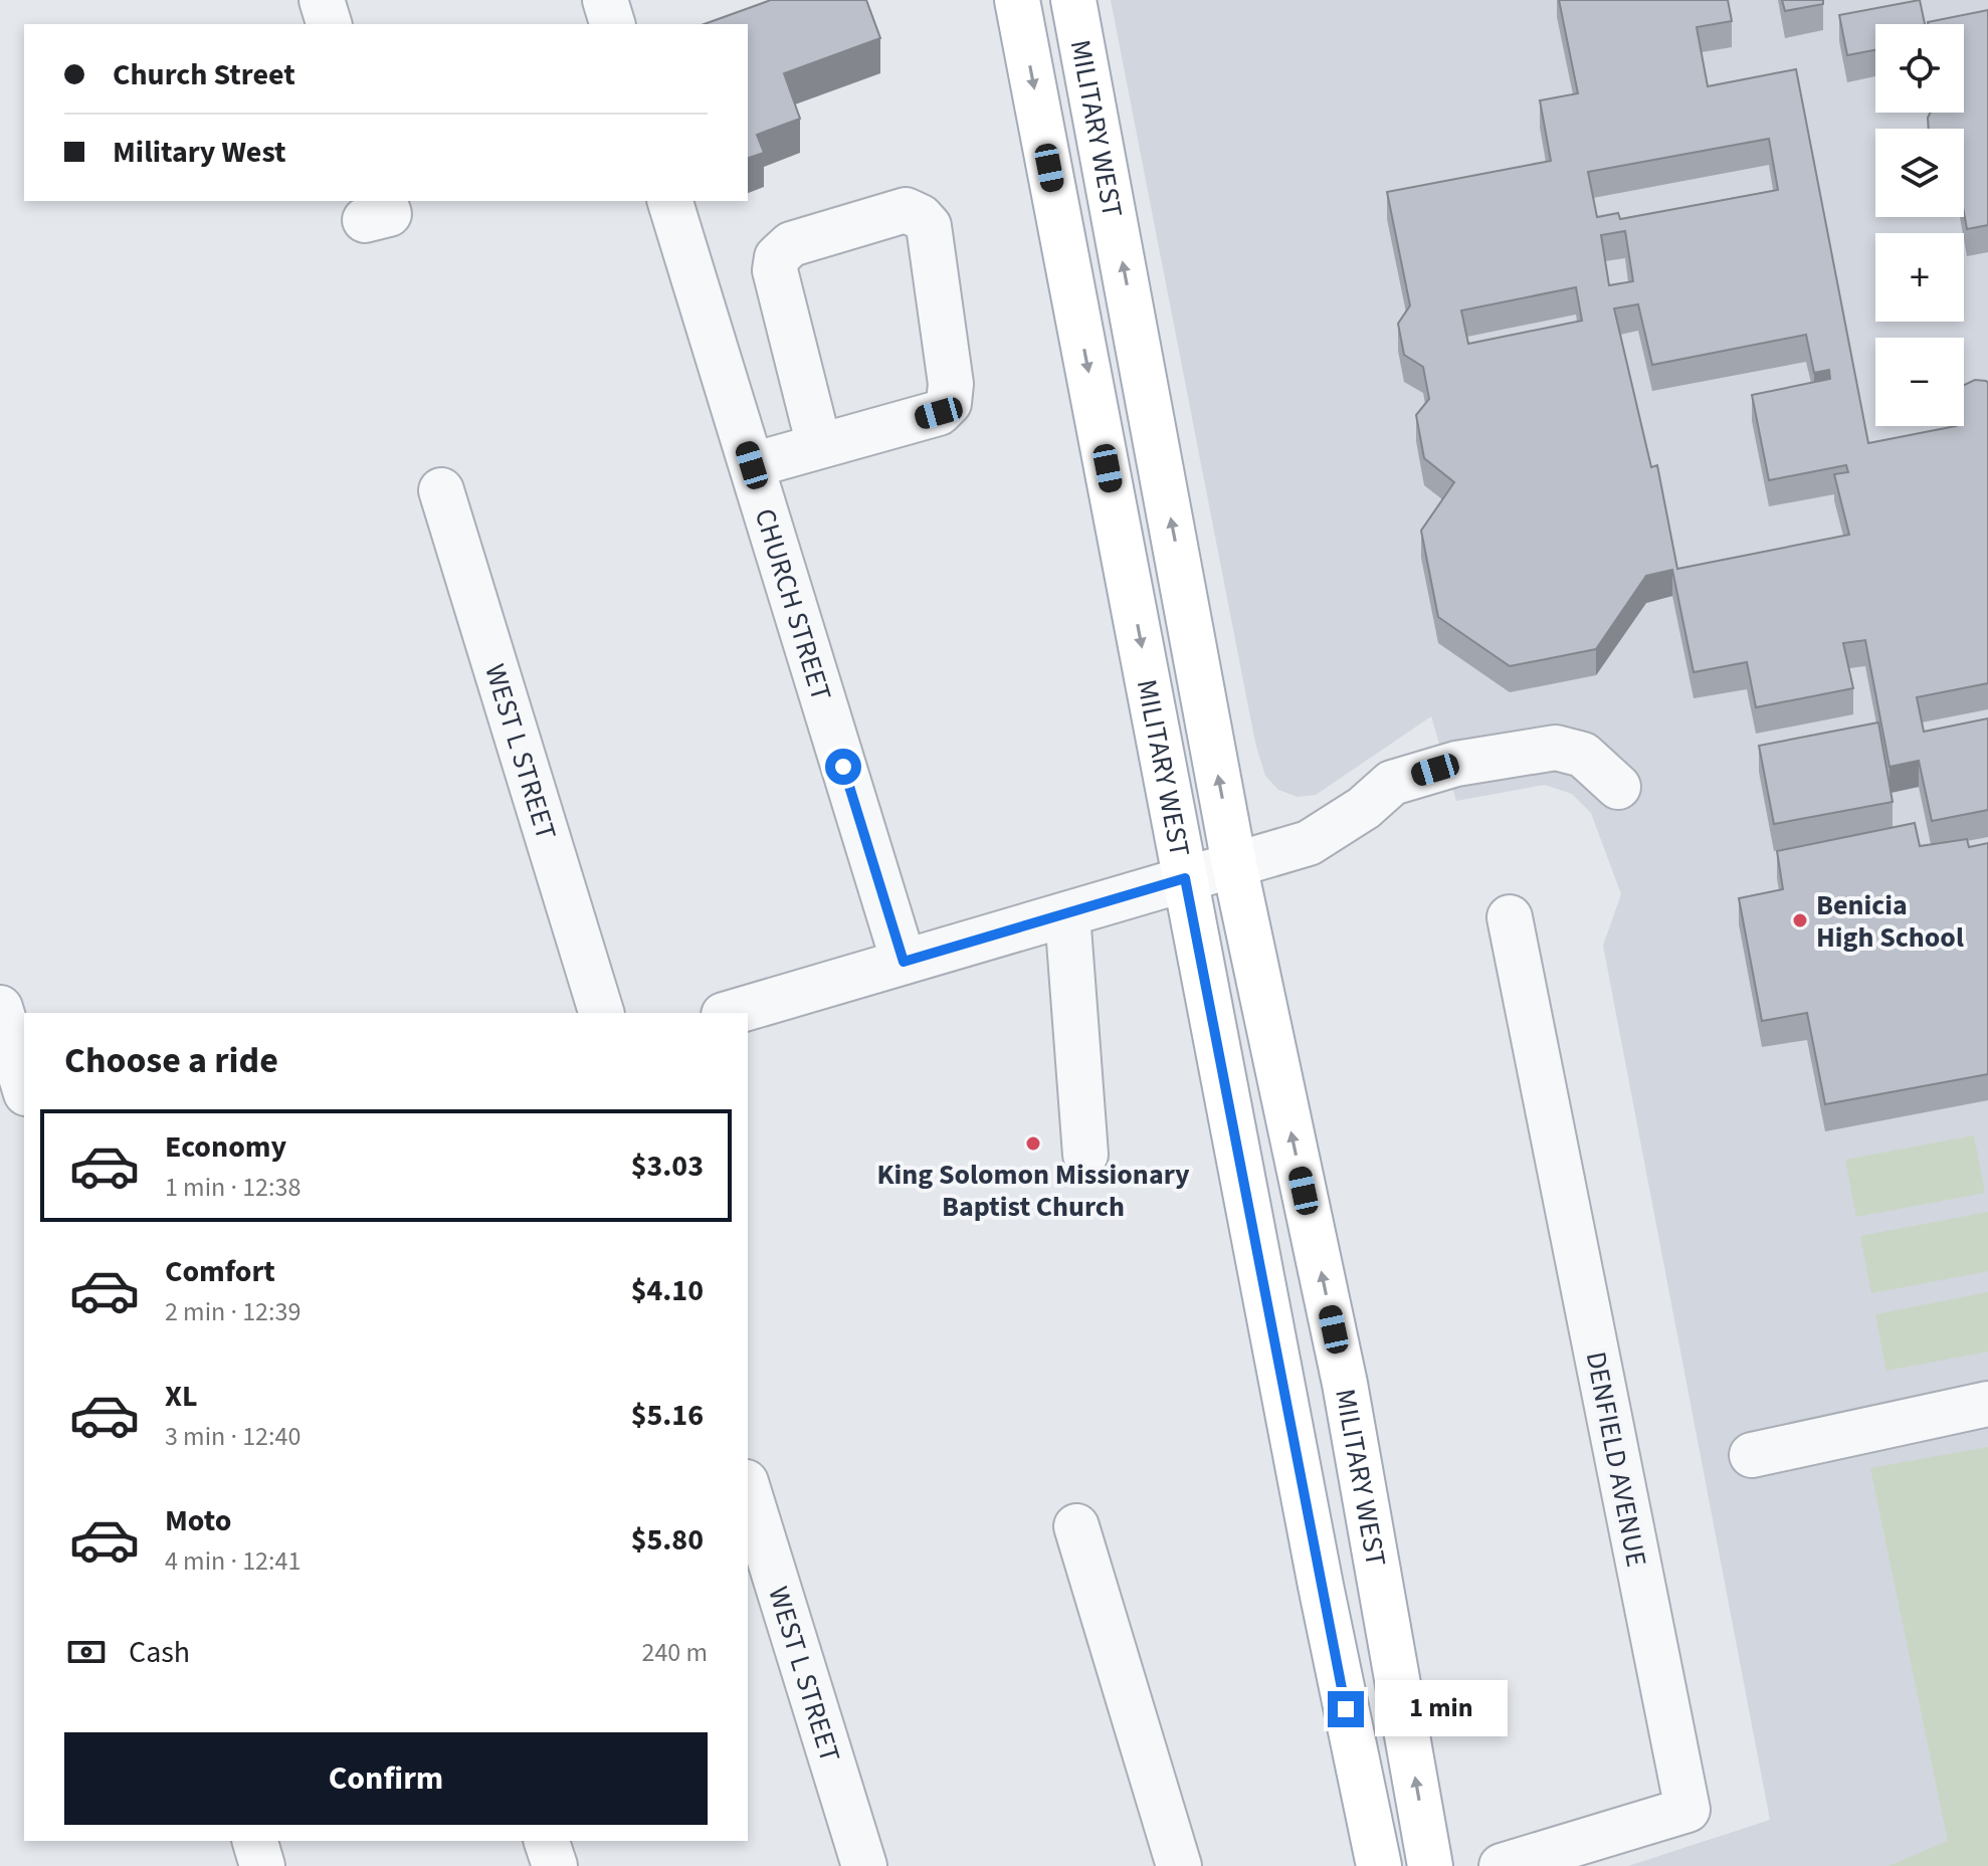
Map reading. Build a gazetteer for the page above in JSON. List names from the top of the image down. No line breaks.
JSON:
{"streets":{"main road":["MILITARY WEST"],"street":["CHURCH STREET","WEST L STREET","DENFIELD AVENUE"]},"places":["Benicia High School","King Solomon Missionary Baptist Church"],"page":{"map_buttons":["+","−"],"banner":["Church Street","Military West"],"heading":"Choose a ride","list":[{"name":"Economy","note":"1 min · 12:38","value":"$3.03"},{"name":"Comfort","note":"2 min · 12:39","value":"$4.10"},{"name":"XL","note":"3 min · 12:40","value":"$5.16"},{"name":"Moto","note":"4 min · 12:41","value":"$5.80"}],"pay":["Cash","240 m"],"bubble":"1 min","buttons":"Confirm"}}
